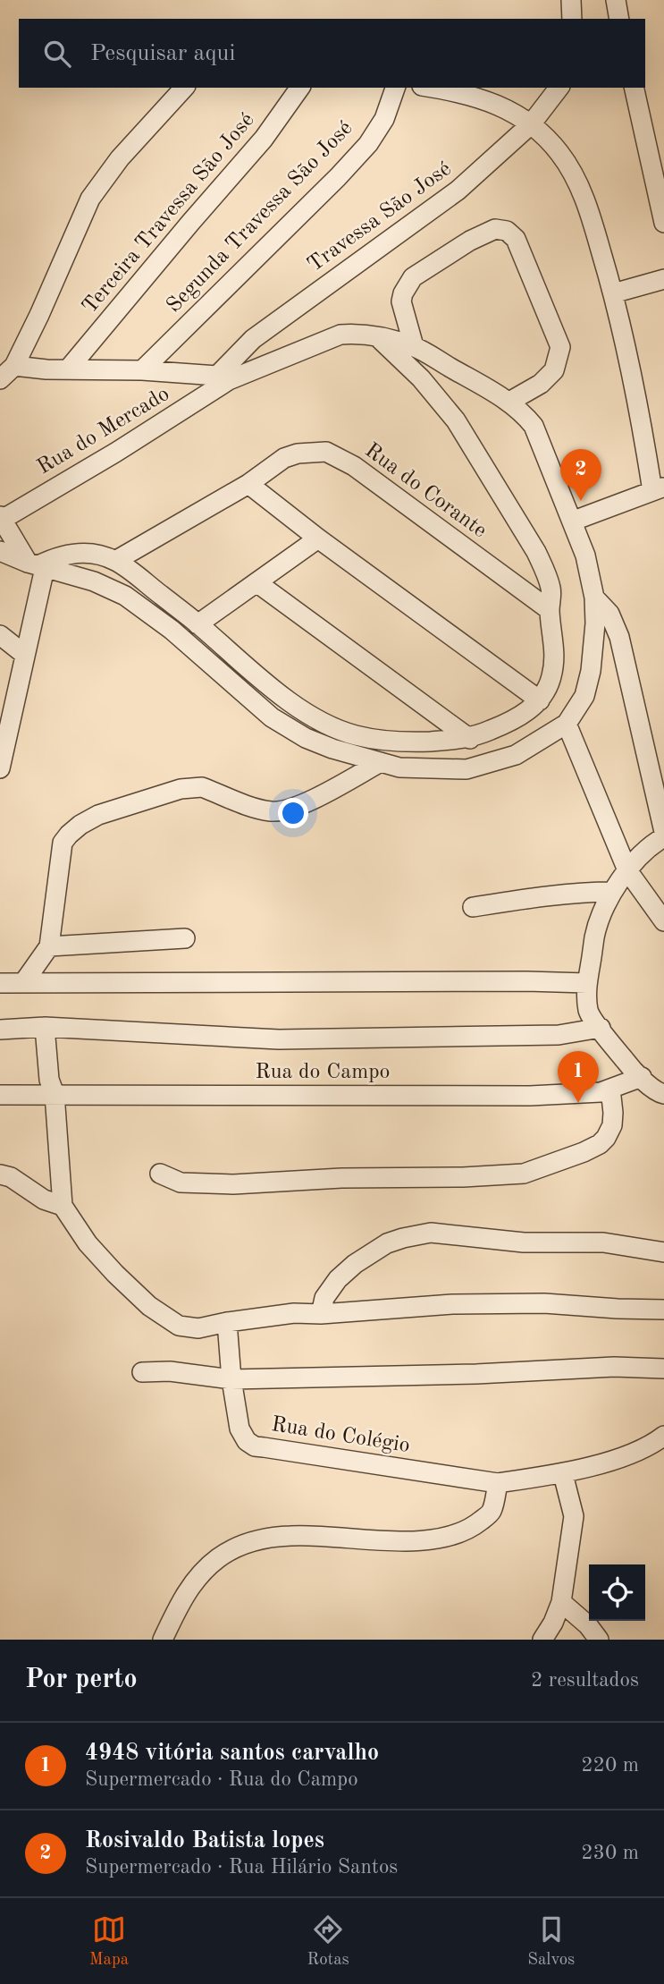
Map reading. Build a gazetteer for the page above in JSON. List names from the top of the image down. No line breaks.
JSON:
{"streets":{"street":["Terceira Travessa São José","Segunda Travessa São José","Travessa São José","Rua do Mercado","Rua do Corante","Rua do Campo","Rua do Colégio"]},"crossings":[["Travessa São José","Rua do Mercado"]],"page":{"search":"Pesquisar aqui","pins":["2","1"],"heading":["Por perto","2 resultados"],"list":[{"mark":"1","name":"4948 vitória santos carvalho","note":"Supermercado · Rua do Campo","value":"220 m"},{"mark":"2","name":"Rosivaldo Batista lopes","note":"Supermercado · Rua Hilário Santos","value":"230 m"}],"nav":["Mapa","Rotas","Salvos"]}}
